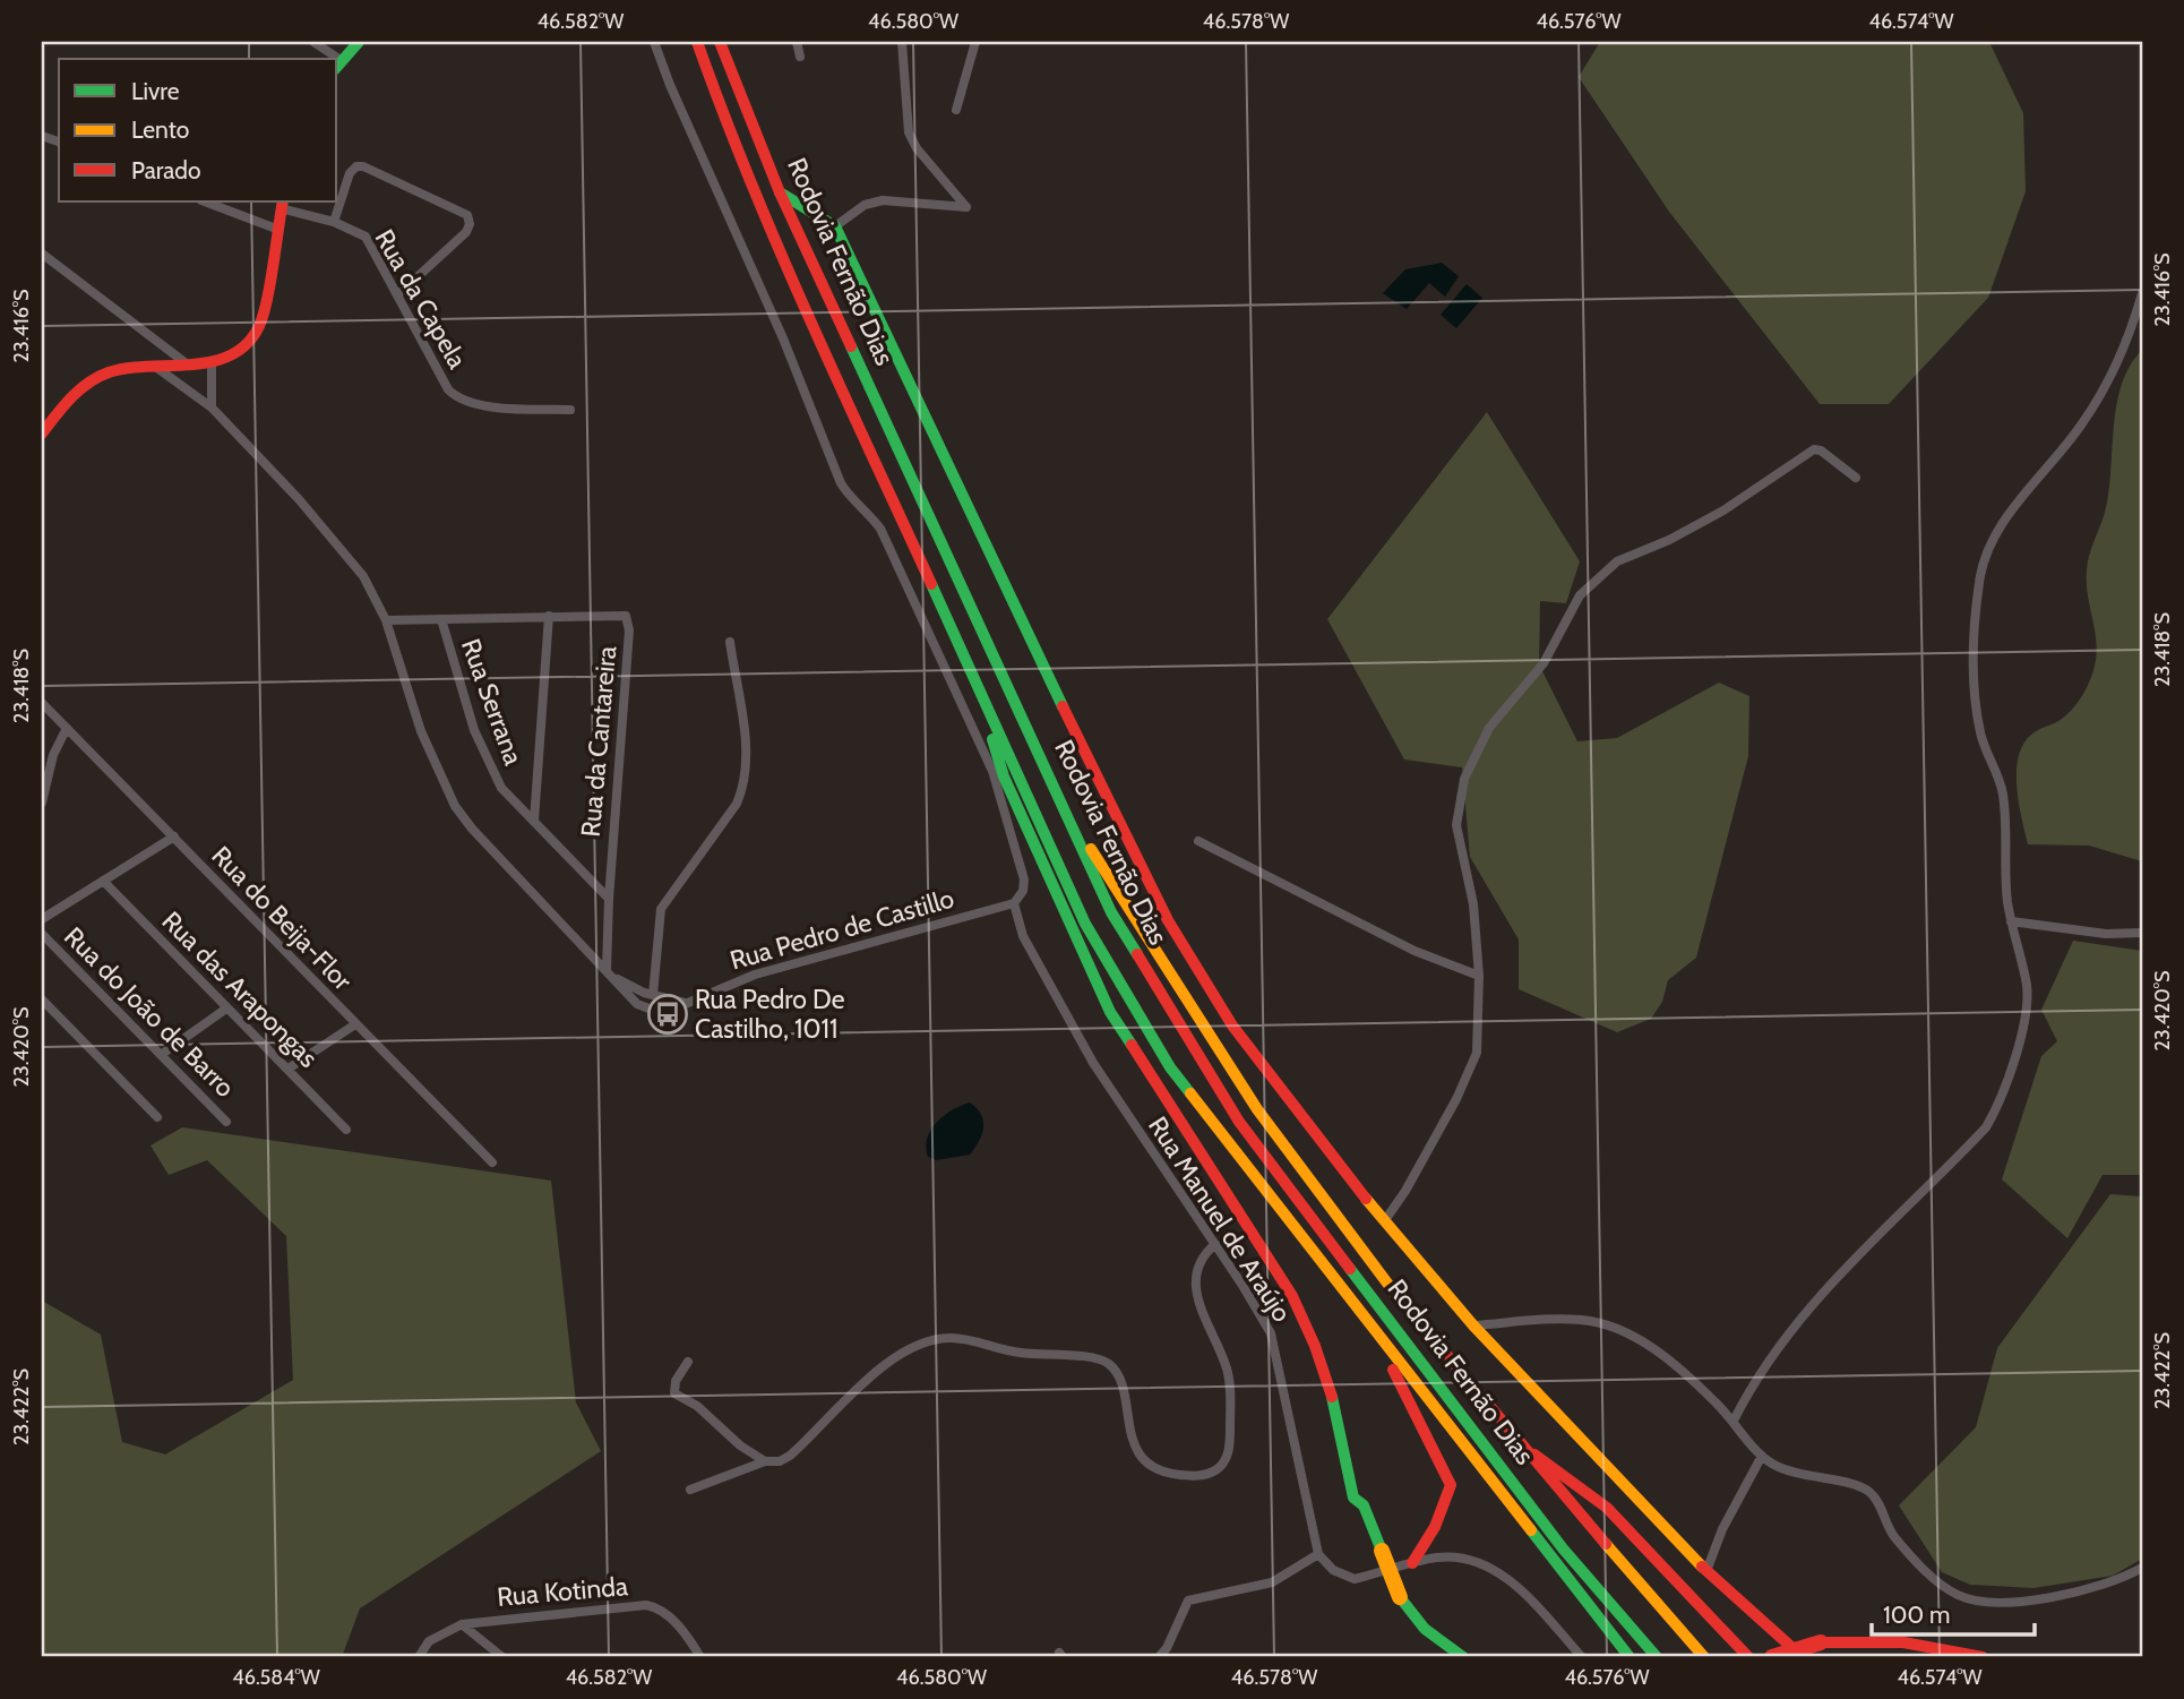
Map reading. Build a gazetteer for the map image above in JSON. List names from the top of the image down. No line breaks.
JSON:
{"streets":{"main road":["Rodovia Fernão Dias"],"street":["Rua da Capela","Rua Serrana","Rua da Cantareira","Rua do Beija-Flor","Rua Pedro de Castillo","Rua das Arapongas","Rua do João de Barro","Rua Manuel de Araújo","Rua Kotinda"]},"crossings":[["Rua Serrana","Rua da Cantareira"],["Rua Pedro de Castillo","Rua Manuel de Araújo"]],"places":{"bus stop":["Rua Pedro De Castilho, 1011"]},"legend":["Livre","Lento","Parado"],"scale_bar":"100 m","coordinates":["46.582°W","46.580°W","46.578°W","46.576°W","46.574°W","23.416°S","23.418°S","23.420°S","23.422°S","46.584°W"]}
